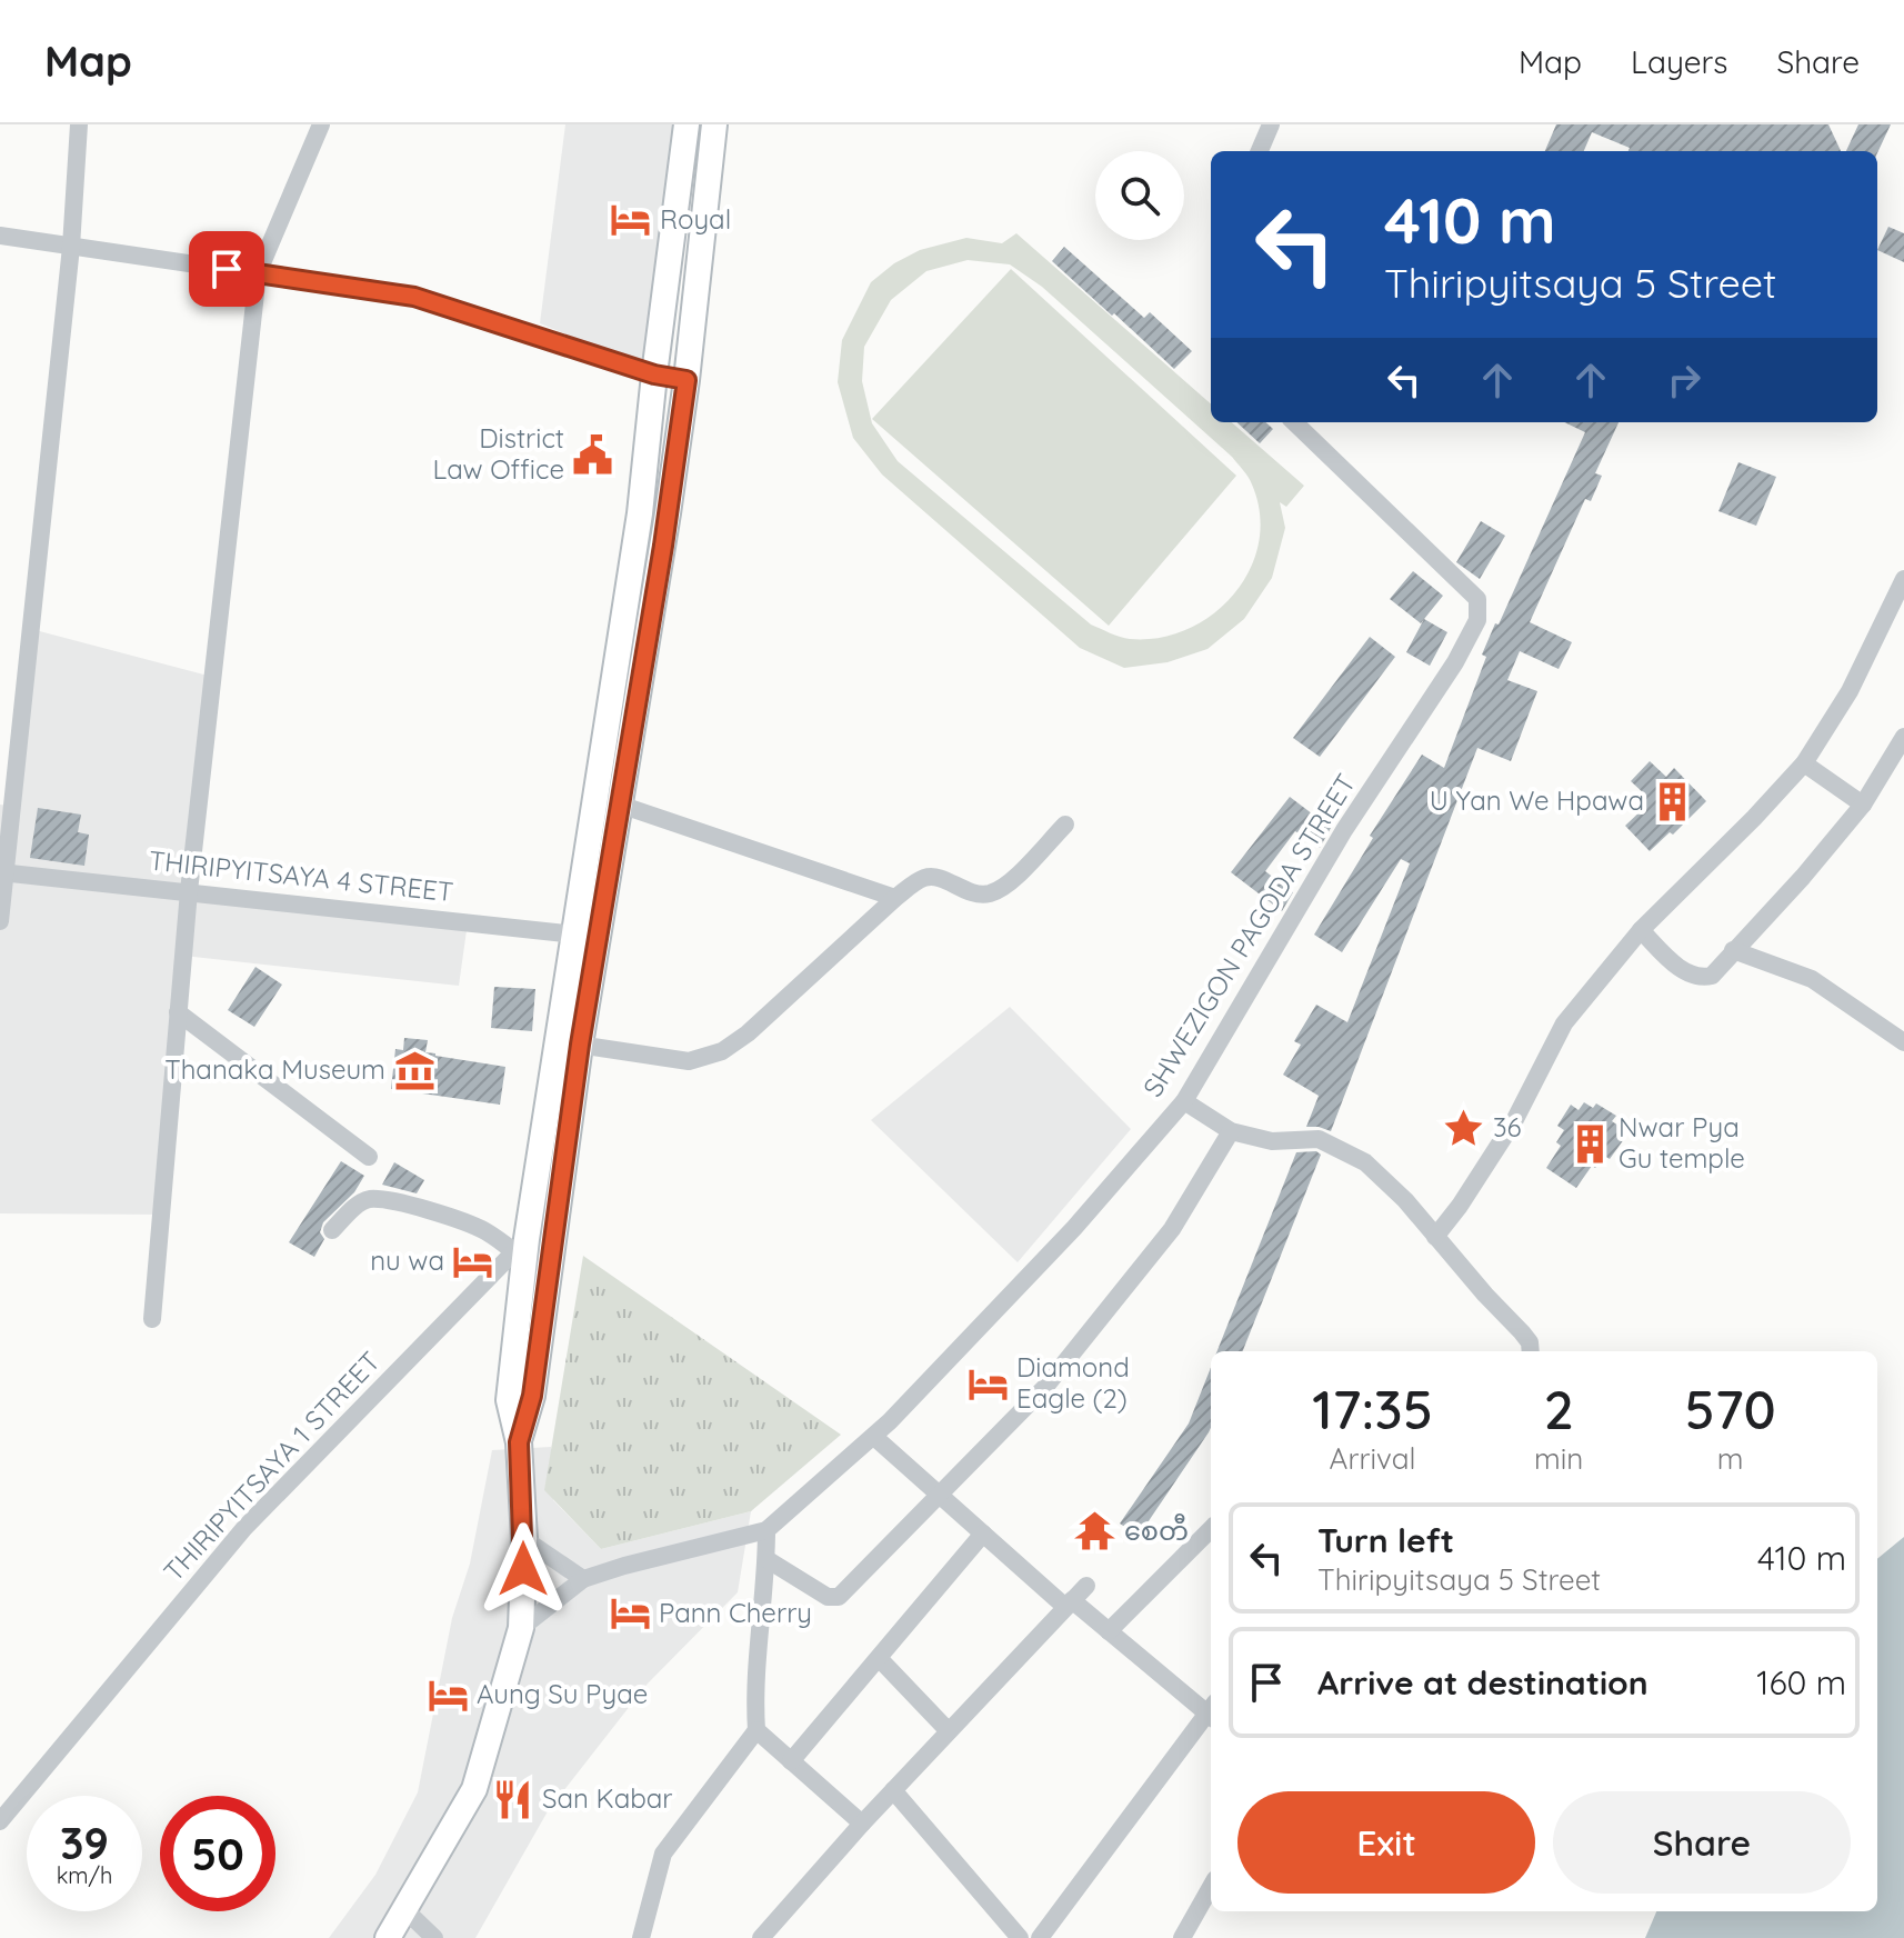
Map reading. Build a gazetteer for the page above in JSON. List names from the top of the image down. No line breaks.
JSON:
{"streets":{"street":["THIRIPYITSAYA 4 STREET","SHWEZIGON PAGODA STREET","THIRIPYITSAYA 1 STREET"]},"places":{"hotel":["Royal","nu wa","Diamond Eagle (2)","Pann Cherry","Aung Su Pyae"],"public building":["District Law Office"],"building":["U Yan We Hpawa","Nwar Pya Gu temple"],"museum":["Thanaka Museum"],"place":["36"],"temple":["စေတီ"],"restaurant":["San Kabar"]},"page":{"header":"Map","nav":["Map","Layers","Share"],"turn":["410 m","Thiripyitsaya 5 Street"],"eta":["17:35","Arrival","2","min","570","m"],"list":[{"name":"Turn left","note":"Thiripyitsaya 5 Street","value":"410 m"},{"name":"Arrive at destination","value":"160 m"}],"buttons":["Exit","Share"],"speed":"39 km/h","limit":"50"}}
